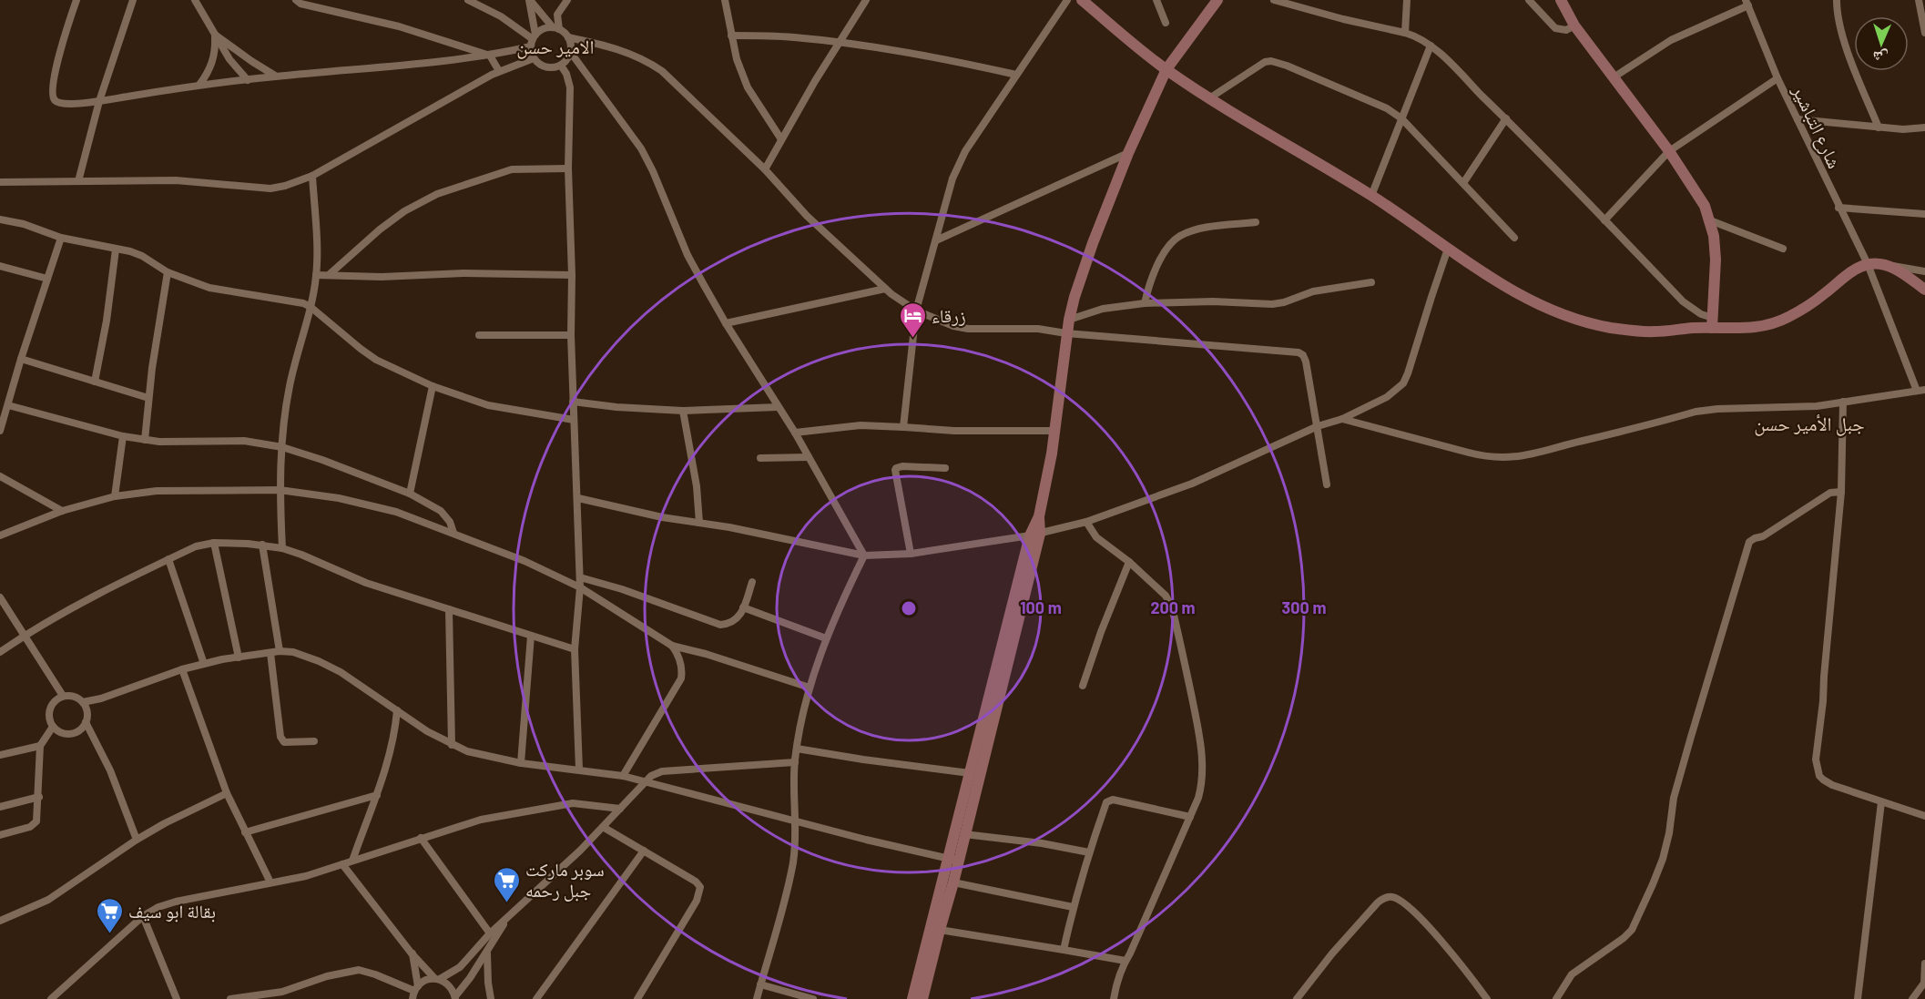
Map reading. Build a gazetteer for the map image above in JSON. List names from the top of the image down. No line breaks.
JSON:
{"streets":{"street":["شارع التباشير"]},"districts":["الامير حسن","جبل الأمير حسن"],"places":{"hotel":["زرقاء"],"supermarket":["سوبر ماركت جبل رحمه","بقالة ابو سيف"]},"north":"bottom","rings":["100 m","200 m","300 m"]}
